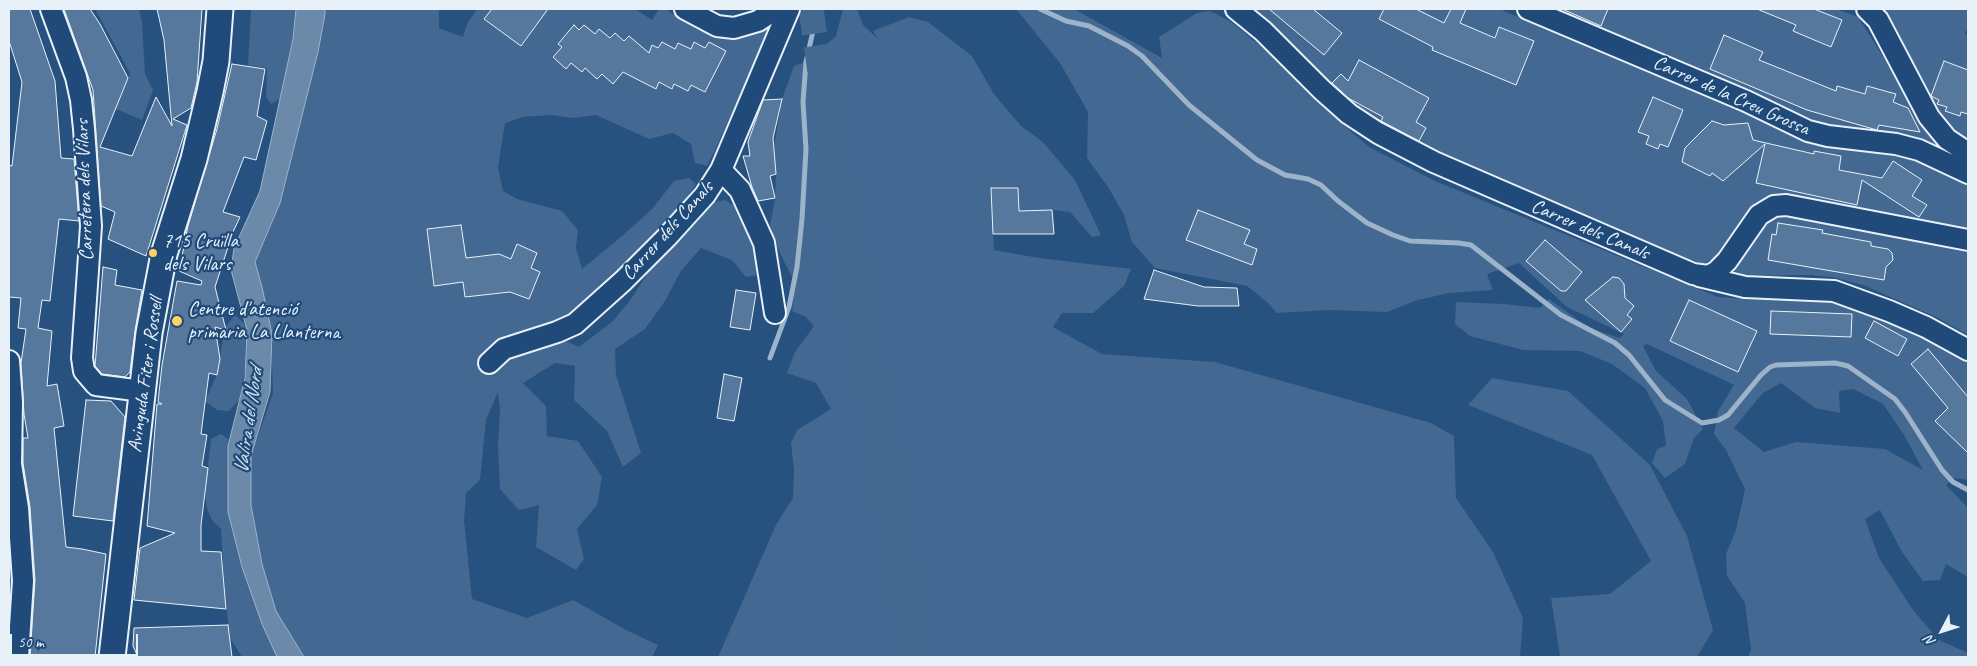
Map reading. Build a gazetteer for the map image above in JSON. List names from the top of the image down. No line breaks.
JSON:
{"streets":{"main road":["Avinguda Fiter i Rossell"],"street":["Carrer de la Creu Grossa","Carretera dels Vilars","Carrer dels Canals"]},"crossings":[["Carretera dels Vilars","Avinguda Fiter i Rossell"]],"water":["Valira del Nord"],"places":["715 Cruïlla dels Vilars","Centre d'atenció primaria La Llanterna"],"scale_bar":"50 m","north":"bottom left"}
